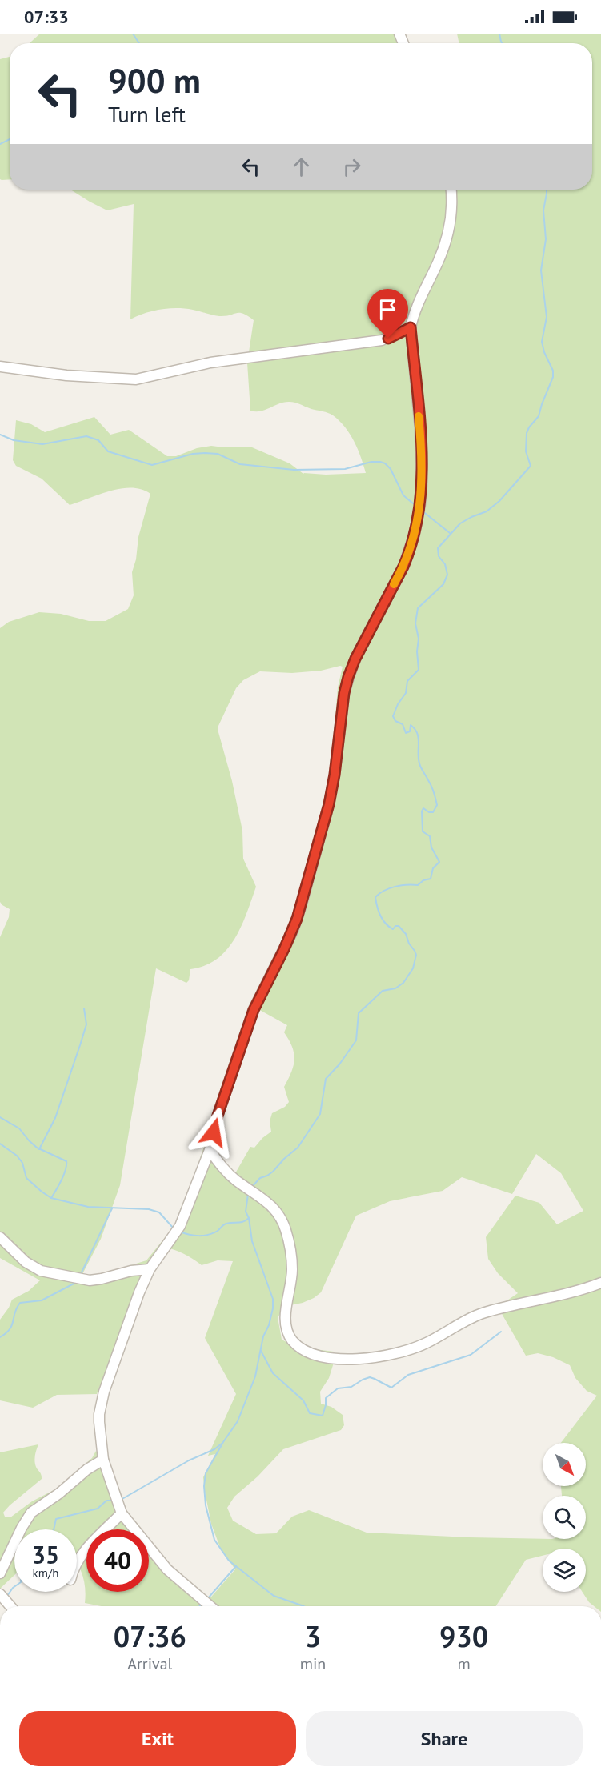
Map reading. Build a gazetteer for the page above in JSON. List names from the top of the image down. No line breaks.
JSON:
{"north":"bottom right","page":{"status":"07:33","turn":["900 m","Turn left"],"speed":"35 km/h","limit":"40","eta":["07:36","Arrival","3","min","930","m"],"buttons":["Exit","Share"]}}
